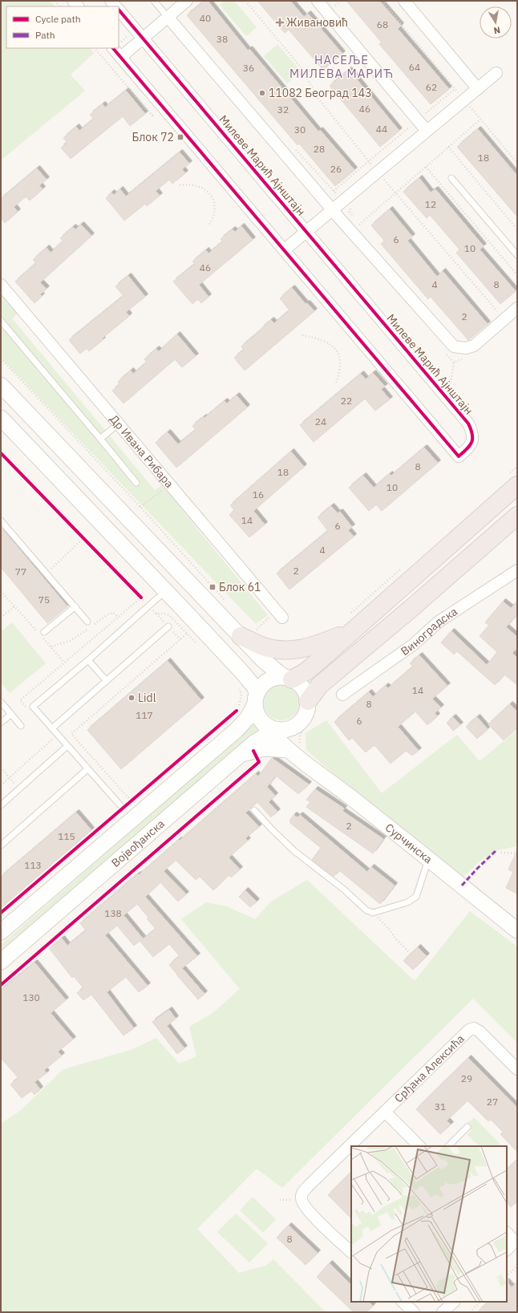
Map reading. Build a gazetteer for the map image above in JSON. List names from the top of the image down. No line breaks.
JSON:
{"streets":{"main road":["Војвођанска","Сурчинска"],"street":["Милеве Марић Ајнштајн","Др Ивана Рибара","Виноградска","Срђана Алексића"]},"crossings":[["Војвођанска","Сурчинска"]],"districts":["НАСЕЉЕ МИЛЕВА МАРИЋ"],"places":{"health":["Живановић"],"other":["11082 Београд 143","Lidl"],"transit":["Блок 72","Блок 61"]},"house_numbers":["40","68","38","64","36","62","46","32","44","30","28","18","26","12","6","10","46","4","8","2","22","24","8","18","10","16","14","6","4","2","77","75","14","8","117","6","2","115","113","138","130","29","27","31","8"],"legend":["Cycle path","Path"],"north":"bottom"}
